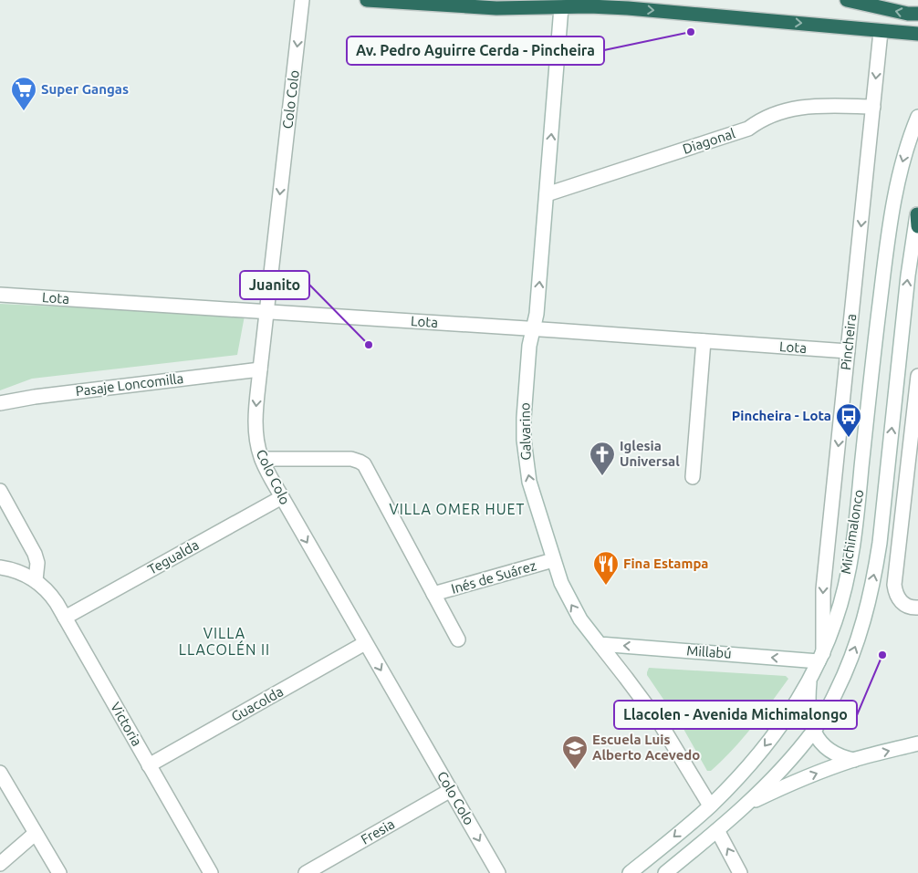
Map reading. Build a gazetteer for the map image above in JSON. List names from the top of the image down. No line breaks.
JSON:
{"streets":{"street":["Colo Colo","Diagonal","Lota","Pincheira","Pasaje Loncomilla","Galvarino","Michimalonco","Tegualda","Inés de Suárez","Millabú","Guacolda","Victoria","Fresia"]},"crossings":[["Colo Colo","Lota"],["Colo Colo","Pasaje Loncomilla"],["Colo Colo","Tegualda"],["Colo Colo","Inés de Suárez"],["Colo Colo","Guacolda"],["Colo Colo","Fresia"],["Diagonal","Pincheira"],["Diagonal","Galvarino"],["Lota","Pincheira"],["Lota","Galvarino"],["Pincheira","Michimalonco"],["Pincheira","Millabú"],["Galvarino","Michimalonco"],["Galvarino","Inés de Suárez"],["Galvarino","Millabú"],["Michimalonco","Millabú"],["Tegualda","Victoria"],["Guacolda","Victoria"]],"one_way":["Colo Colo","Galvarino","Millabú"],"districts":["VILLA OMER HUET","VILLA LLACOLÉN II"],"places":{"other":["Av. Pedro Aguirre Cerda - Pincheira","Juanito","Llacolen - Avenida Michimalongo"],"supermarket":["Super Gangas"],"bus stop":["Pincheira - Lota"],"church":["Iglesia Universal"],"restaurant":["Fina Estampa"],"school or university":["Escuela Luis Alberto Acevedo"]}}
